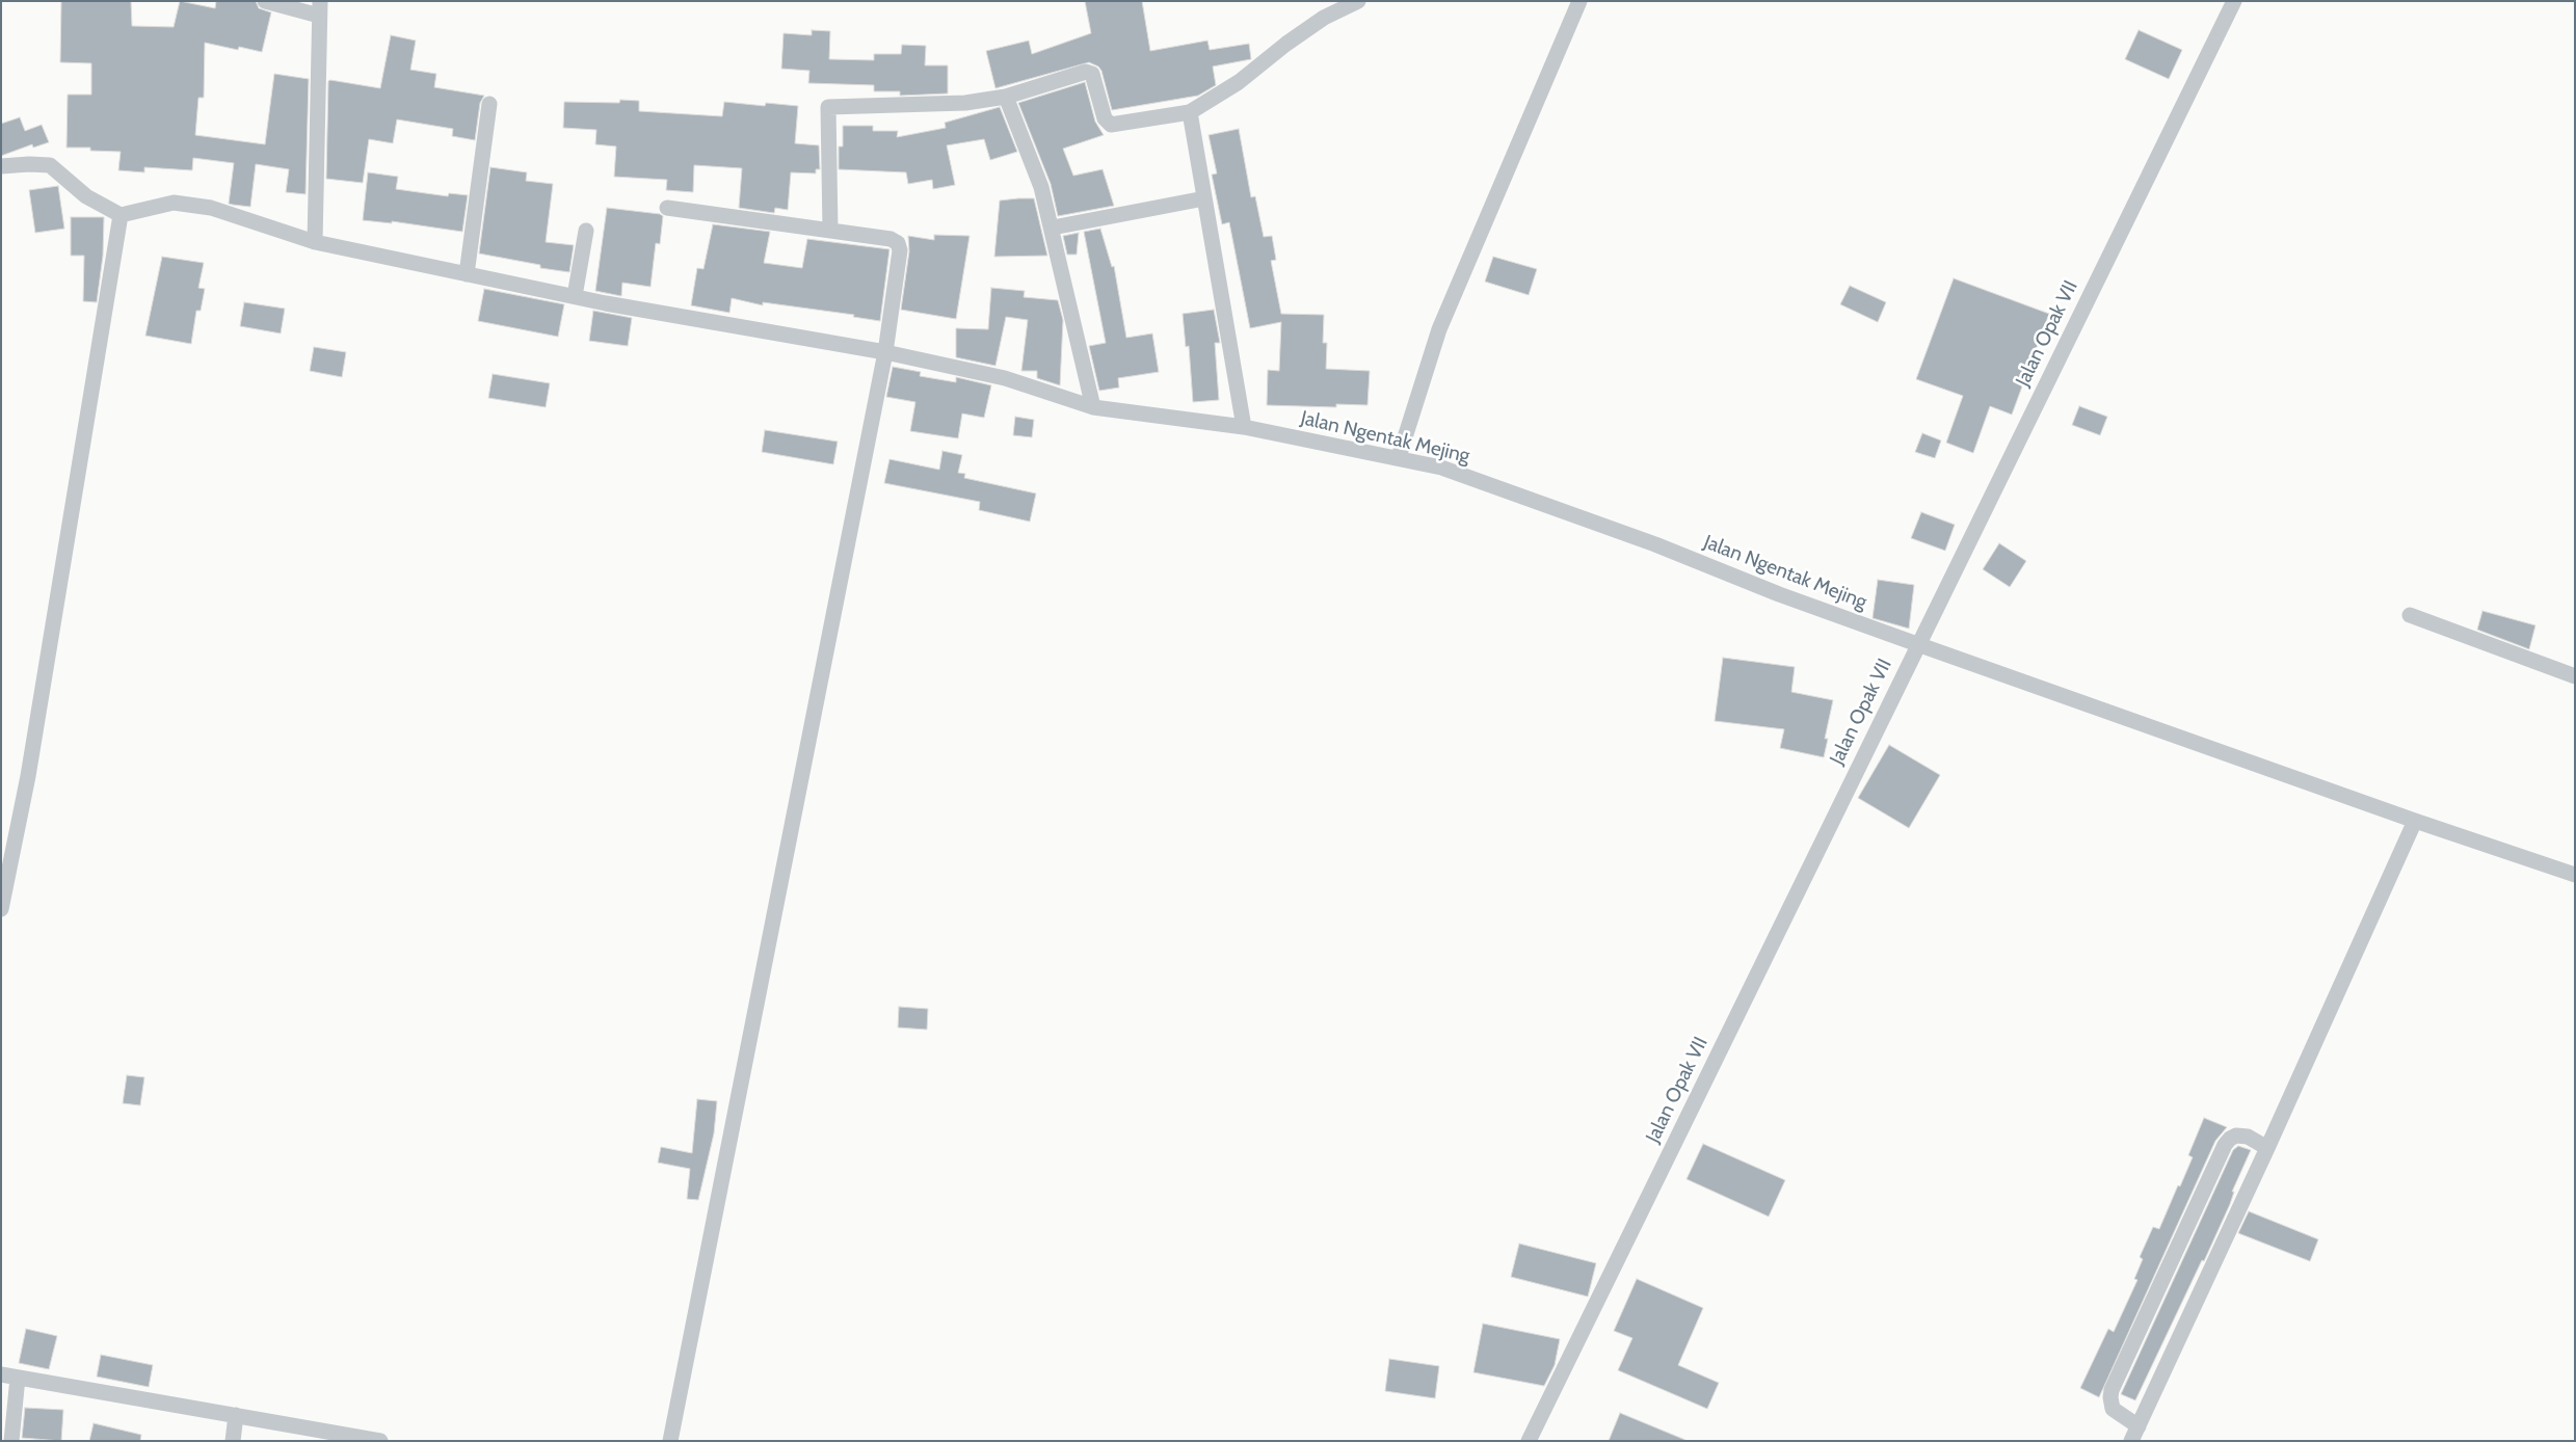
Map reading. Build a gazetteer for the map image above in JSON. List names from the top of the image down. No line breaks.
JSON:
{"streets":{"street":["Jalan Opak VII","Jalan Ngentak Mejing"]},"crossings":[["Jalan Opak VII","Jalan Ngentak Mejing"]]}
